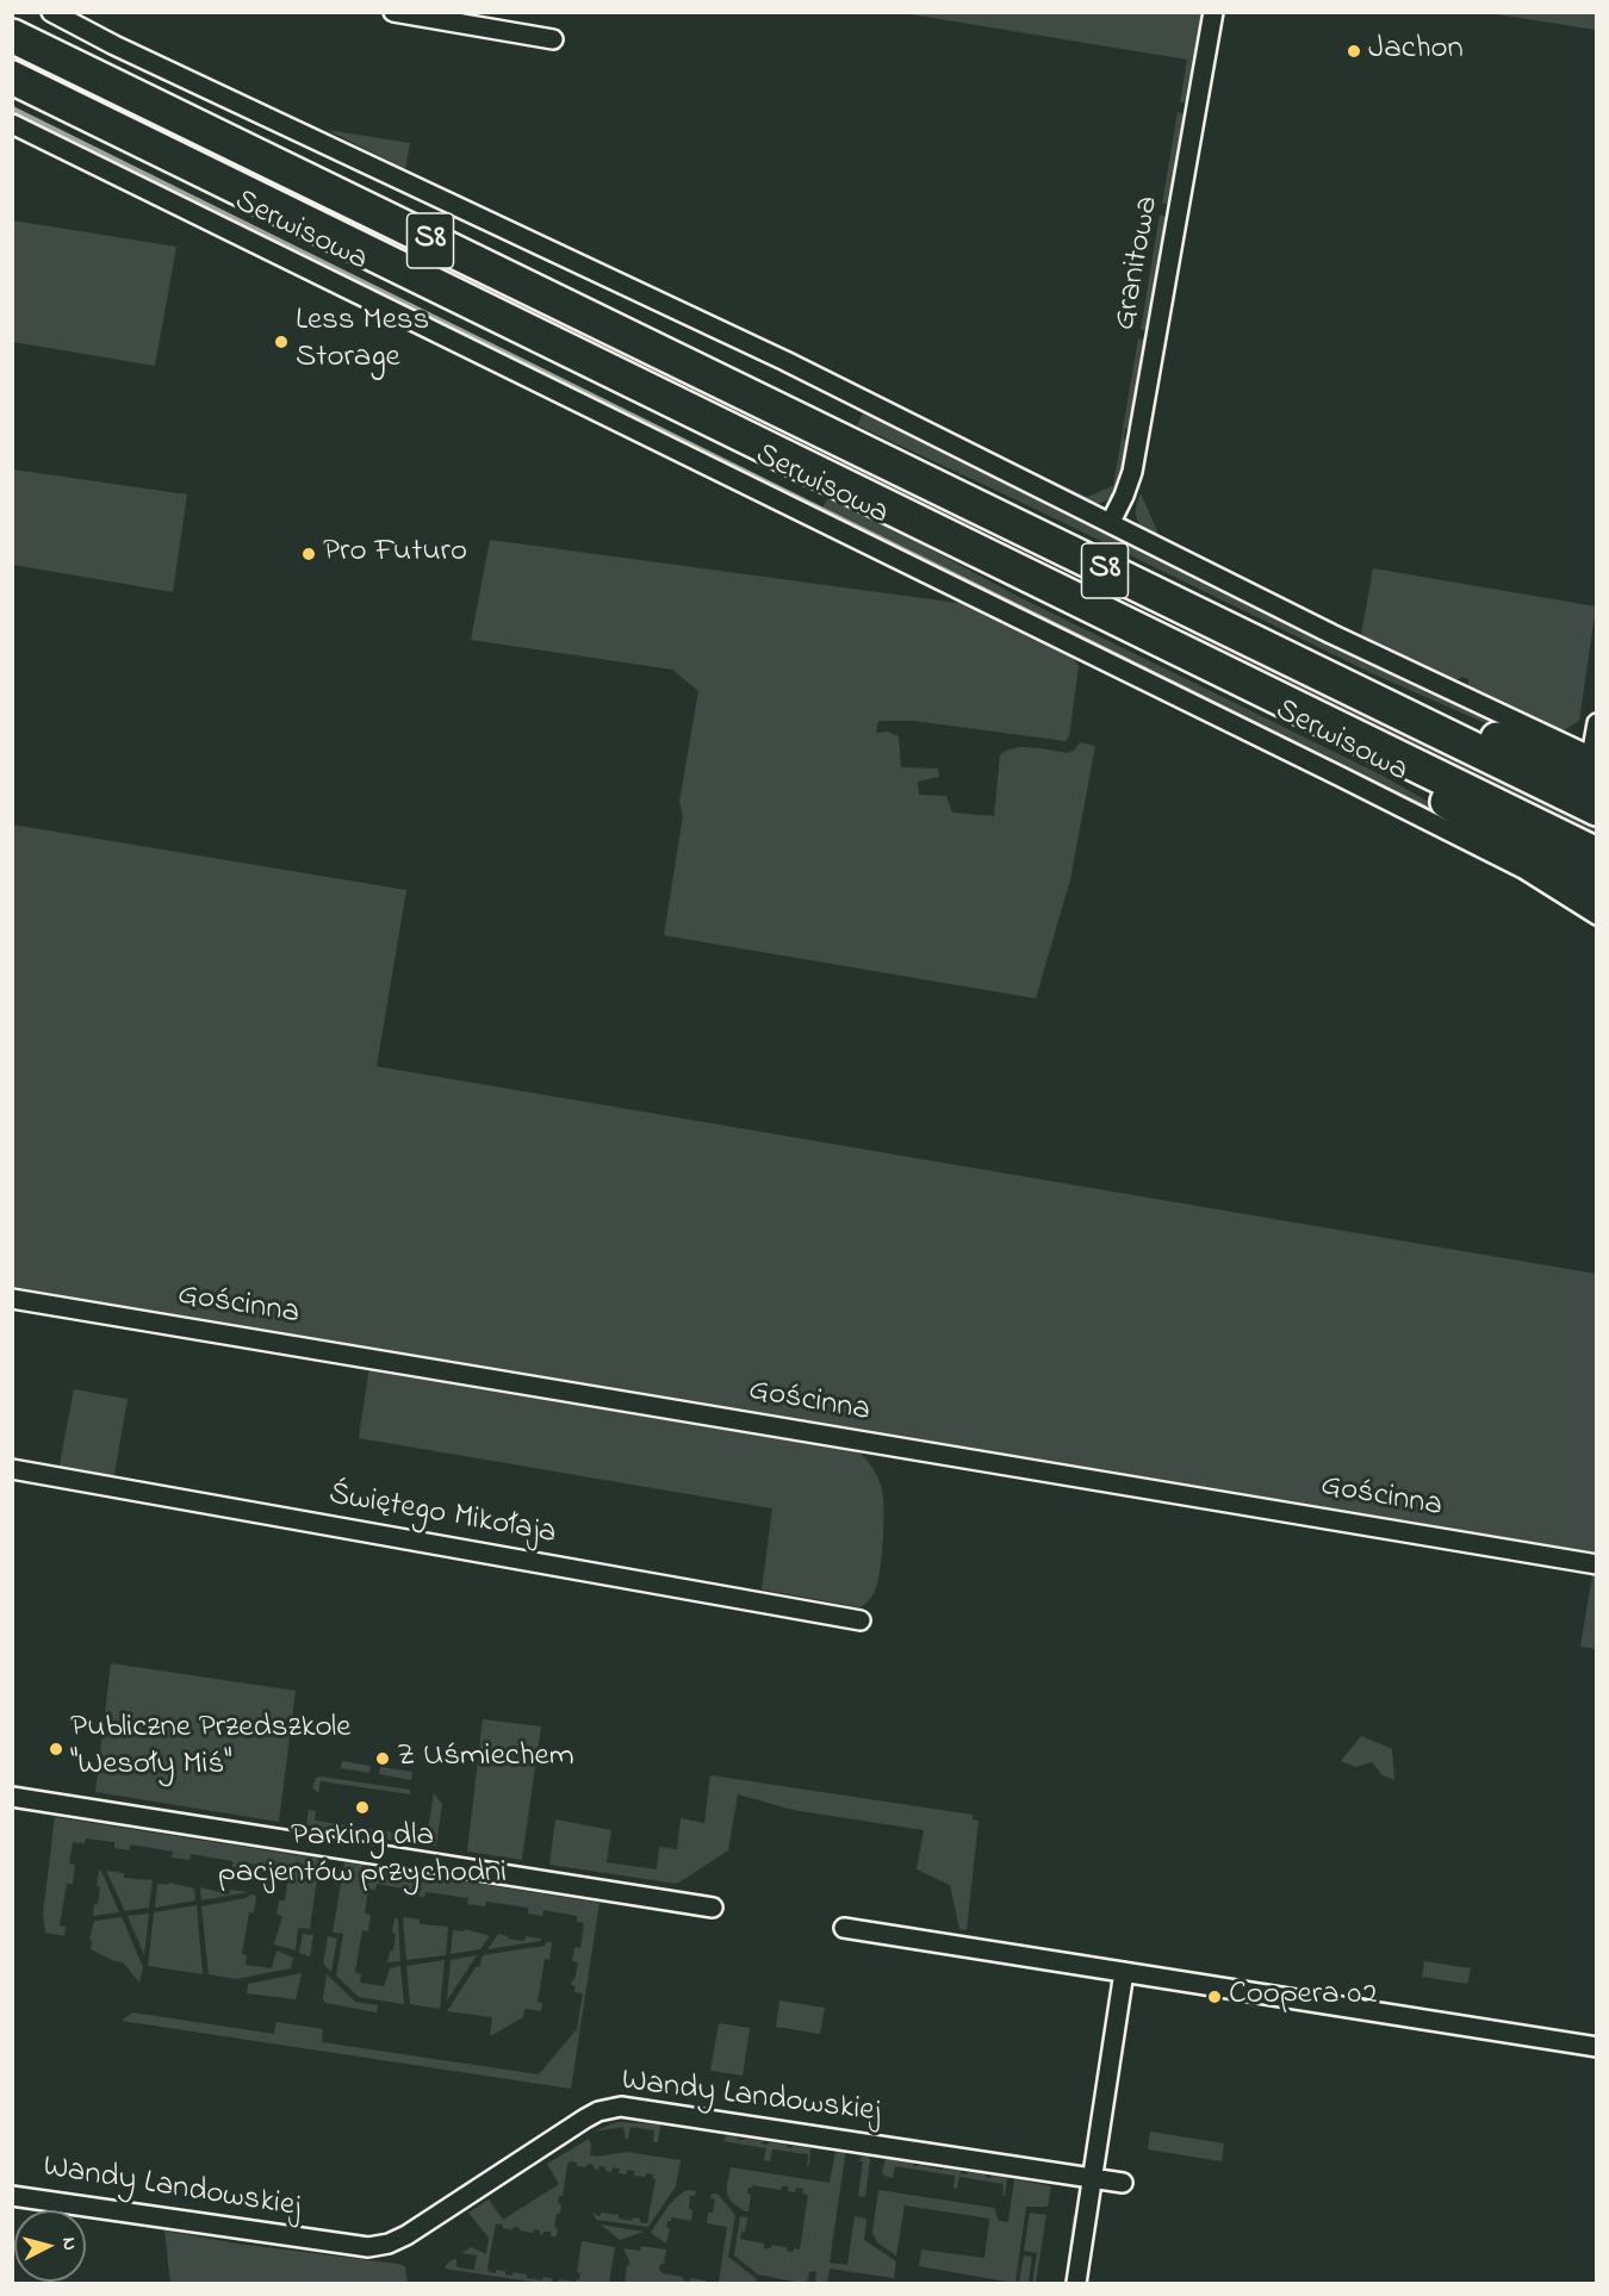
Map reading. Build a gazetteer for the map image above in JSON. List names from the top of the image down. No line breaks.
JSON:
{"streets":{"highway":["S8"],"street":["Serwisowa","Granitowa","Gościnna","Świętego Mikołaja","Wandy Landowskiej"]},"places":["Jachon","Less Mess Storage","Pro Futuro","Publiczne Przedszkole \"Wesoły Miś\"","Z Uśmiechem","Parking dla pacjentów przychodni","Coopera 02"],"north":"right"}
